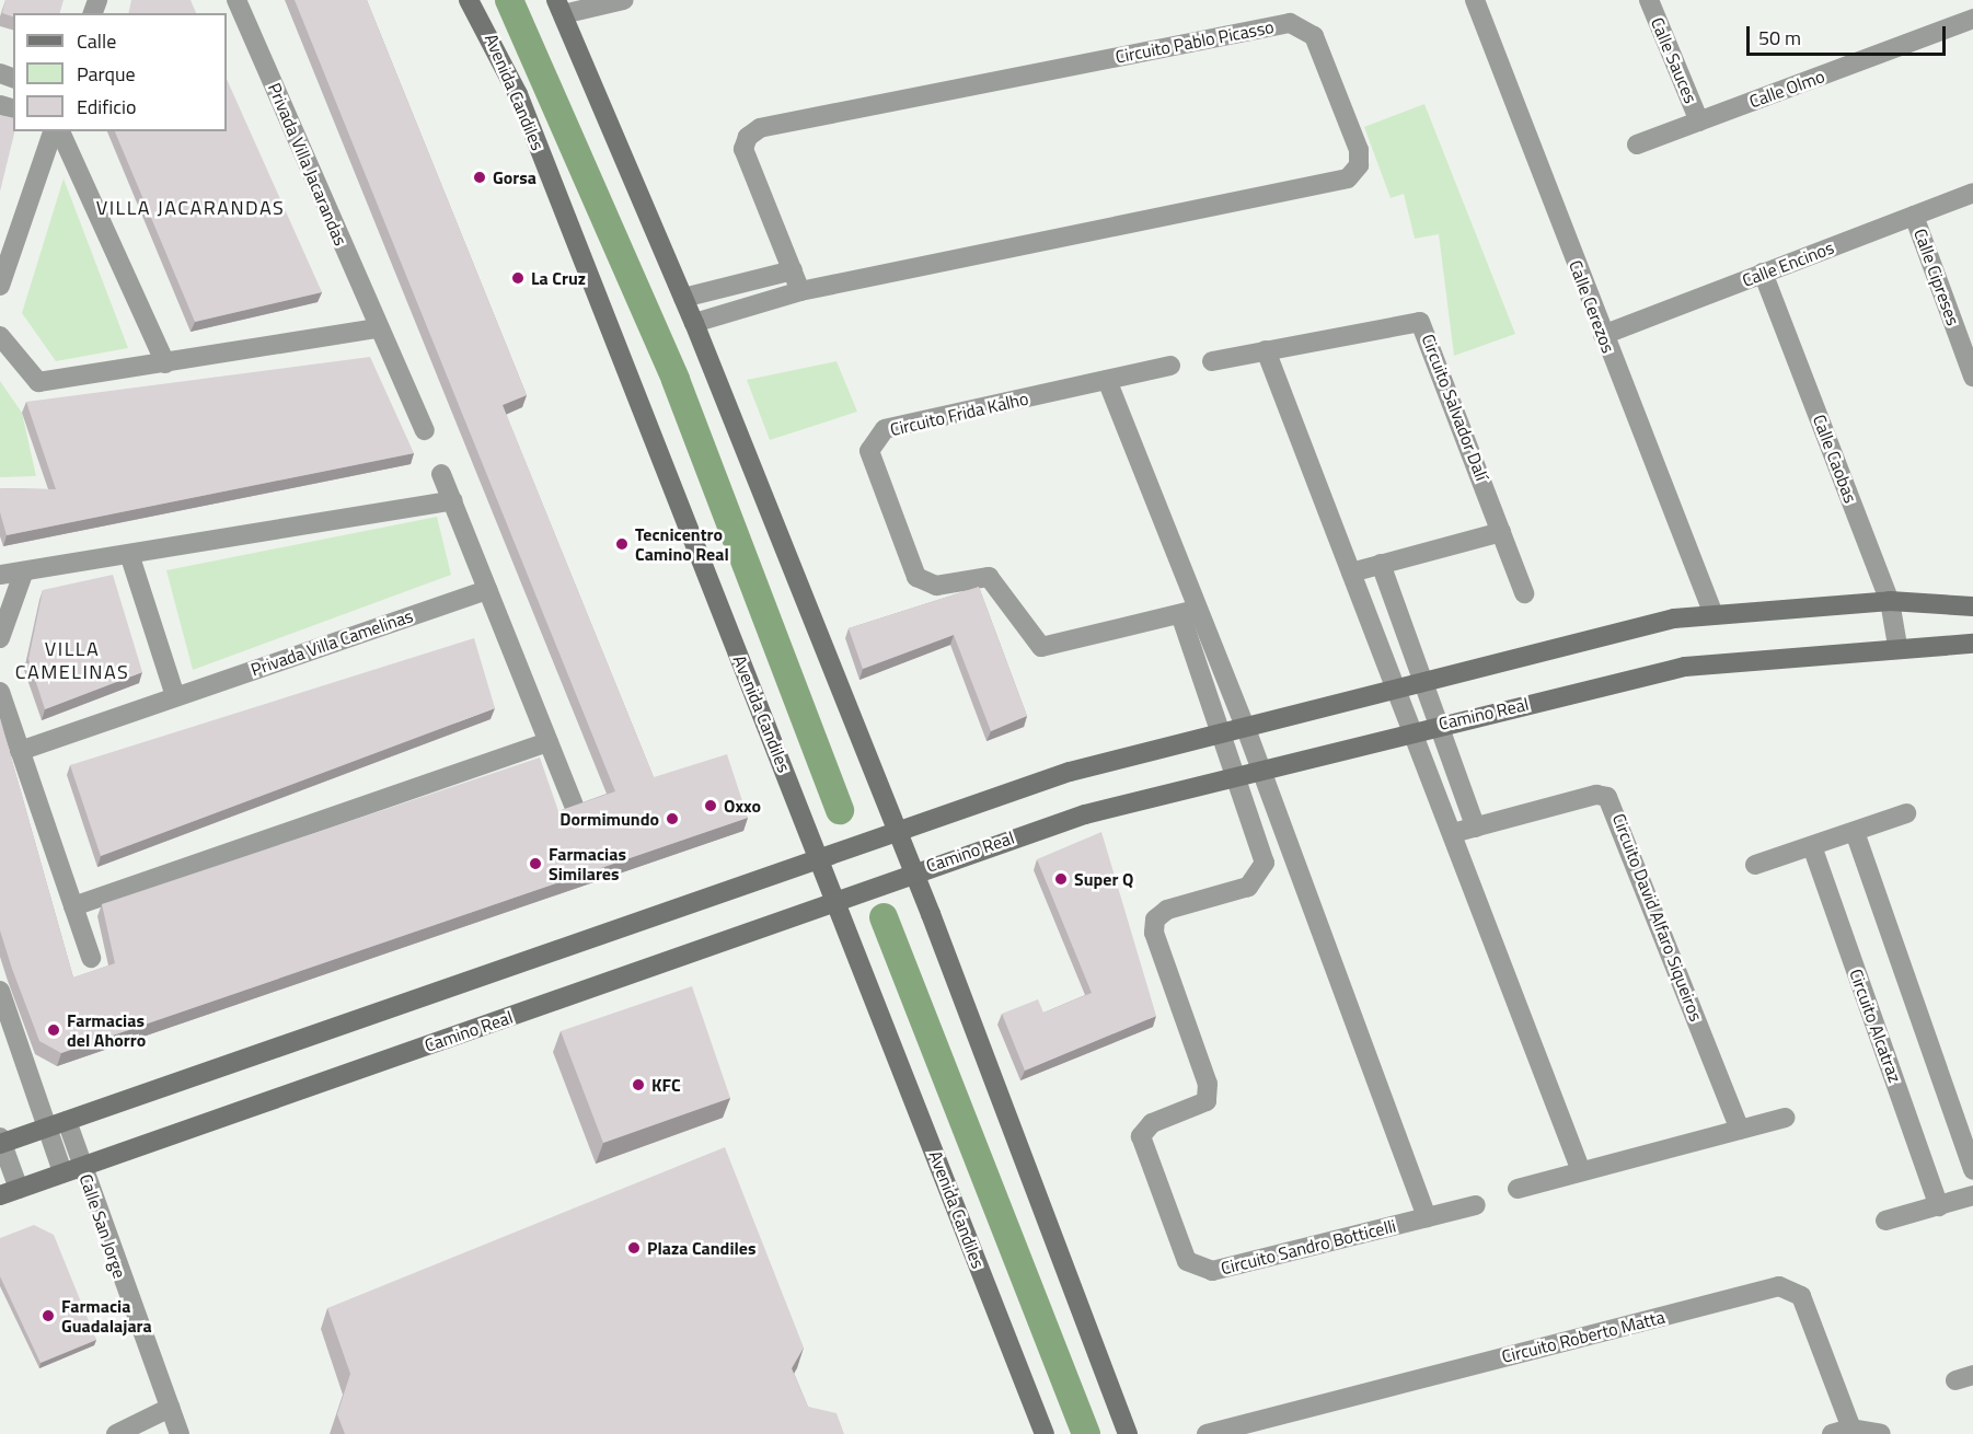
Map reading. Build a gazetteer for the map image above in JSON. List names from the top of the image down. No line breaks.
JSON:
{"streets":{"street":["Circuito Pablo Picasso","Calle Sauces","Calle Olmo","Avenida Candiles","Privada Villa Jacarandas","Calle Encinos","Calle Cipreses","Calle Cerezos","Circuito Salvador Dalí","Circuito Frida Kalho","Calle Caobas","Privada Villa Camelinas","Camino Real","Circuito David Alfaro Siqueiros","Circuito Alcatraz","Calle San Jorge","Circuito Sandro Botticelli","Circuito Roberto Matta"]},"crossings":[["Calle Sauces","Calle Olmo"],["Avenida Candiles","Camino Real"],["Calle Encinos","Calle Cipreses"],["Calle Encinos","Calle Cerezos"],["Calle Encinos","Calle Caobas"],["Calle Caobas","Camino Real"],["Camino Real","Calle San Jorge"],["Camino Real","Circuito Sandro Botticelli"]],"districts":["VILLA JACARANDAS","VILLA CAMELINAS"],"places":["Gorsa","La Cruz","Tecnicentro Camino Real","Oxxo","Dormimundo","Farmacias Similares","Super Q","Farmacias del Ahorro","KFC","Plaza Candiles","Farmacia Guadalajara"],"legend":["Calle","Parque","Edificio"],"scale_bar":"50 m"}
